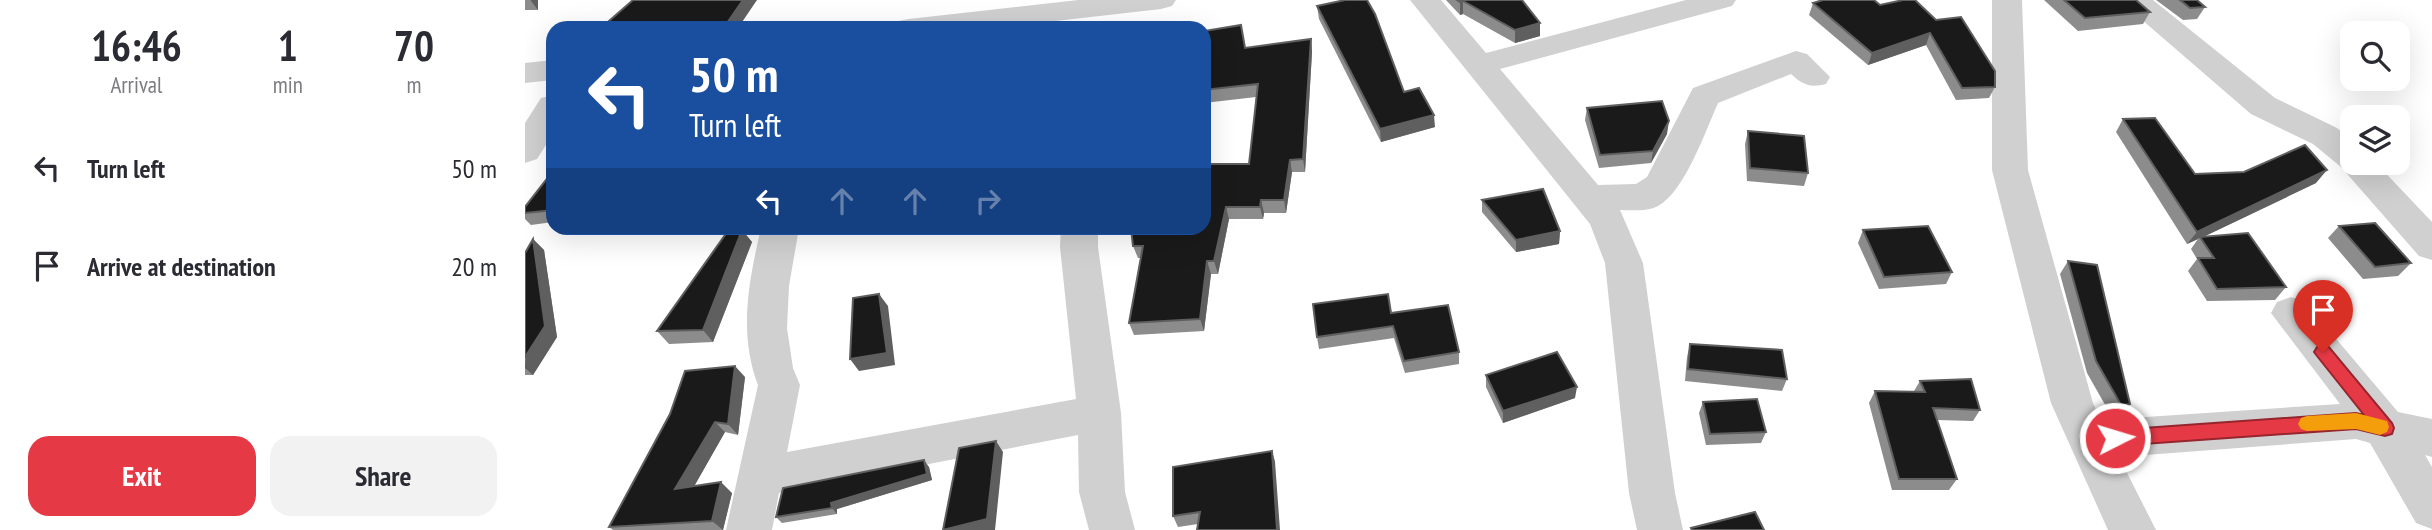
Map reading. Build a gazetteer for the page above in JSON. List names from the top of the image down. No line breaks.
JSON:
{"page":{"eta":["16:46","Arrival","1","min","70","m"],"turn":["50 m","Turn left"],"list":[{"name":"Turn left","value":"50 m"},{"name":"Arrive at destination","value":"20 m"}],"buttons":["Exit","Share"]}}
